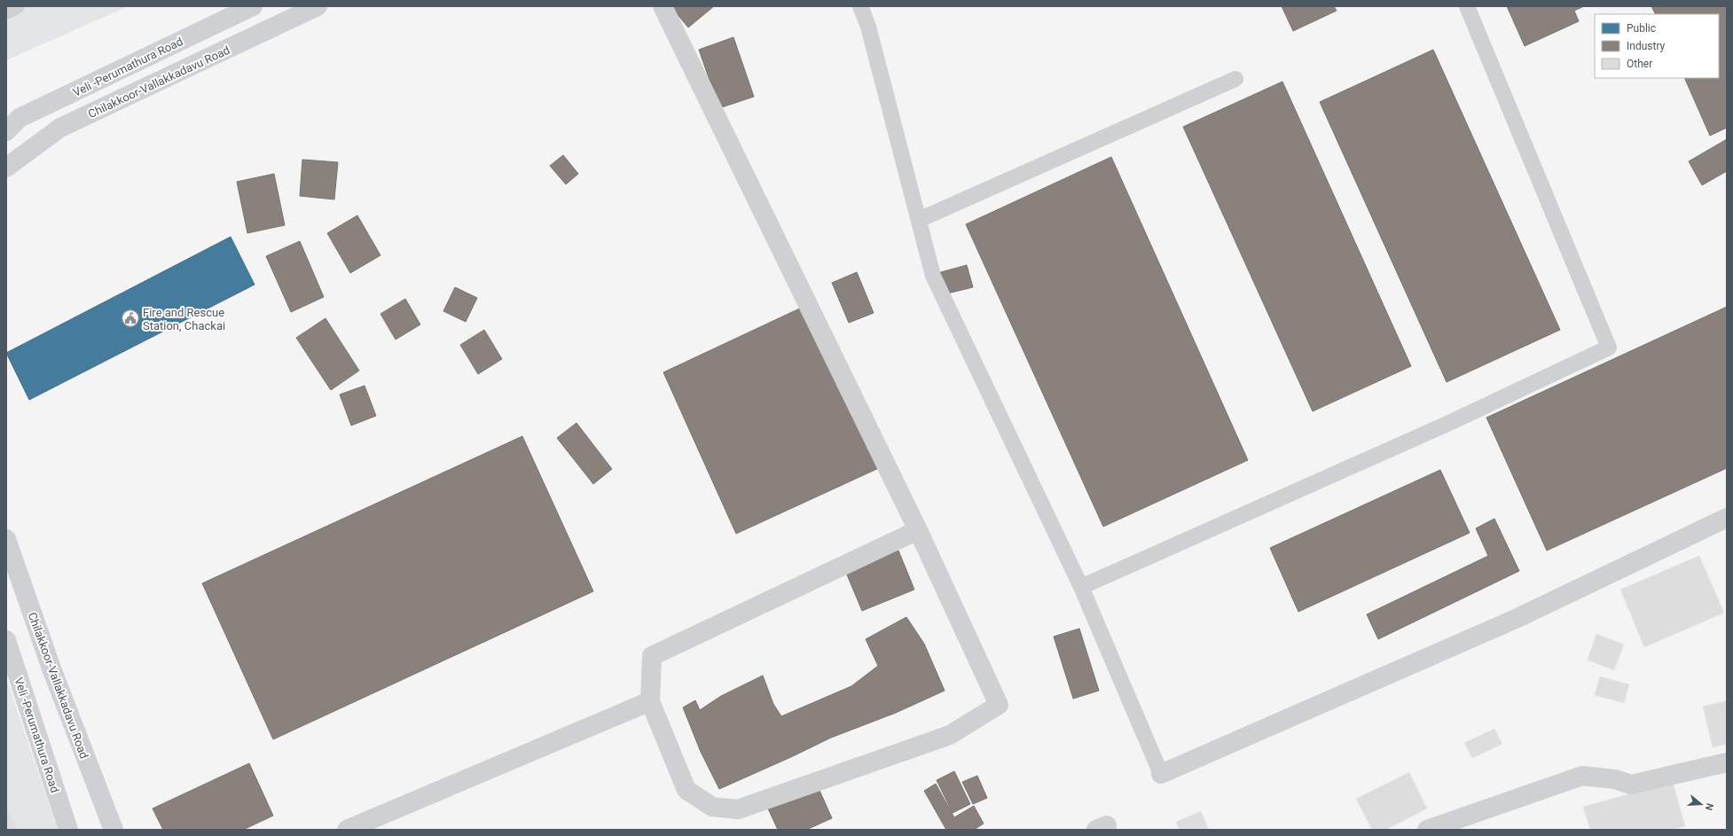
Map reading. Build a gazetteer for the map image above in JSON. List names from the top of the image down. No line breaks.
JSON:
{"streets":{"main road":["Veli -Perumathura Road","Chilakkoor-Vallakkadavu Road"]},"places":{"public building":["Fire and Rescue Station, Chackai"]},"legend":["Public","Industry","Other"],"north":"right"}
